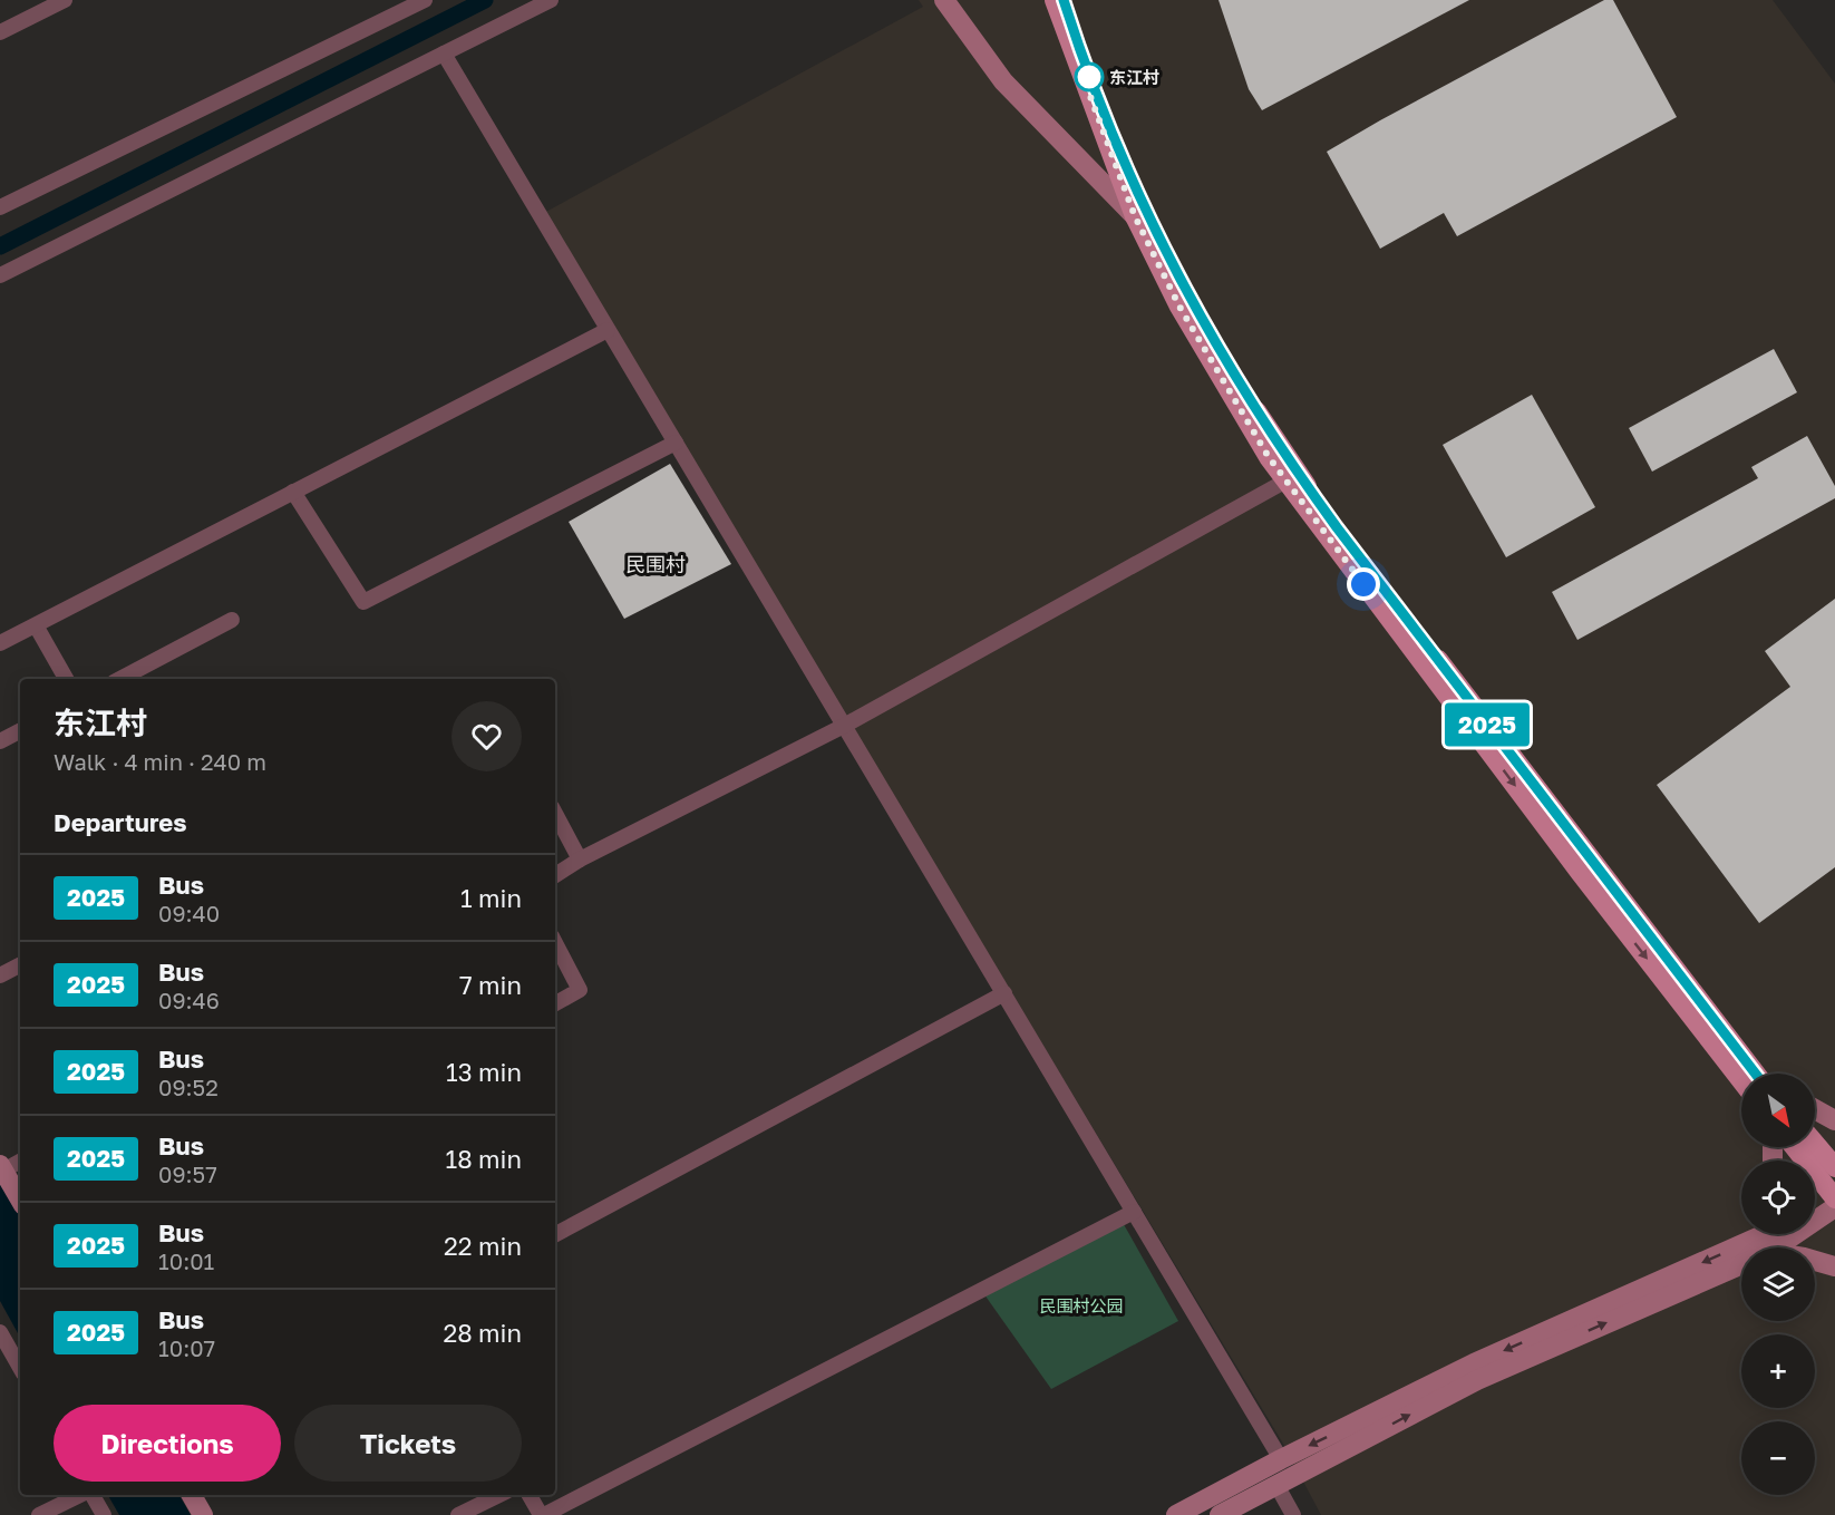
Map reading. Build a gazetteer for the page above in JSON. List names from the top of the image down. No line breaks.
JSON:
{"districts":["民围村"],"parks":["民围村公园"],"places":["东江村"],"lines":["bus line 2025"],"north":"bottom right","page":{"on_map":"2025","heading":[["东江村","Walk · 4 min · 240 m"],"Departures"],"list":[{"mark":"2025","name":"Bus","note":"09:40","value":"1 min"},{"mark":"2025","name":"Bus","note":"09:46","value":"7 min"},{"mark":"2025","name":"Bus","note":"09:52","value":"13 min"},{"mark":"2025","name":"Bus","note":"09:57","value":"18 min"},{"mark":"2025","name":"Bus","note":"10:01","value":"22 min"},{"mark":"2025","name":"Bus","note":"10:07","value":"28 min"}],"map_buttons":["+","−"],"buttons":["Directions","Tickets"]}}
